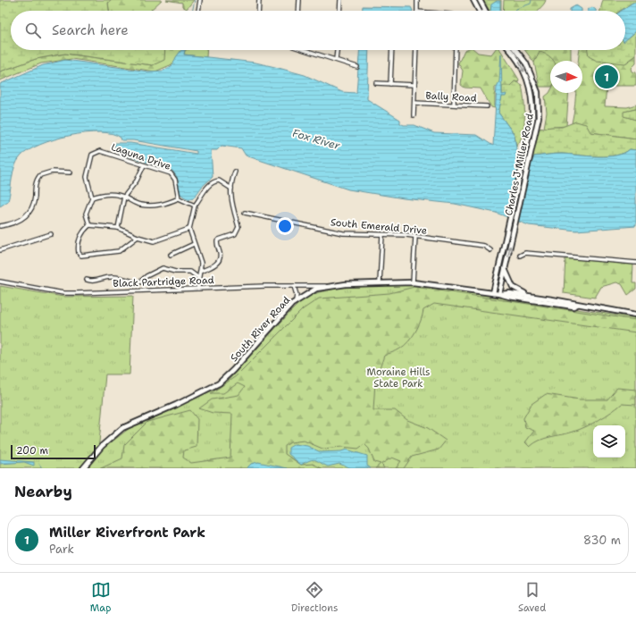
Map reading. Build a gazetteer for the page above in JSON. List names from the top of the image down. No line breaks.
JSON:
{"streets":{"street":["Bally Road","Laguna Drive","Charles J Miller Road","South Emerald Drive","Black Partridge Road","South River Road"]},"crossings":[["Charles J Miller Road","South River Road"],["Black Partridge Road","South River Road"]],"water":["Fox River"],"parks":["Moraine Hills State Park"],"scale_bar":"200 m","north":"right","page":{"search":"Search here","pins":"1","scale":"200 m","heading":"Nearby","list":[{"mark":"1","name":"Miller Riverfront Park","note":"Park","value":"830 m"}],"nav":["Map","Directions","Saved"]}}
